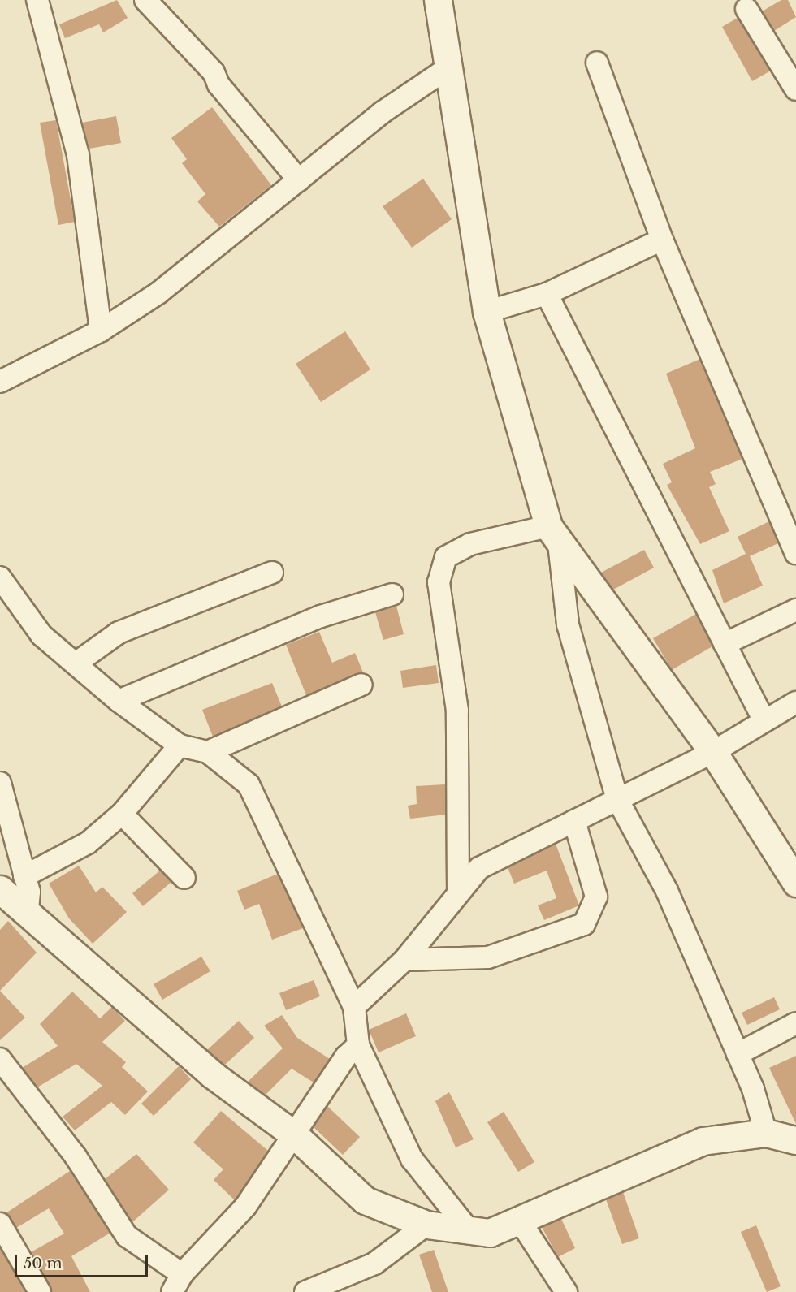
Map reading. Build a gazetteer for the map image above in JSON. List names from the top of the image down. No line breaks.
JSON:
{"scale_bar":"50 m"}
